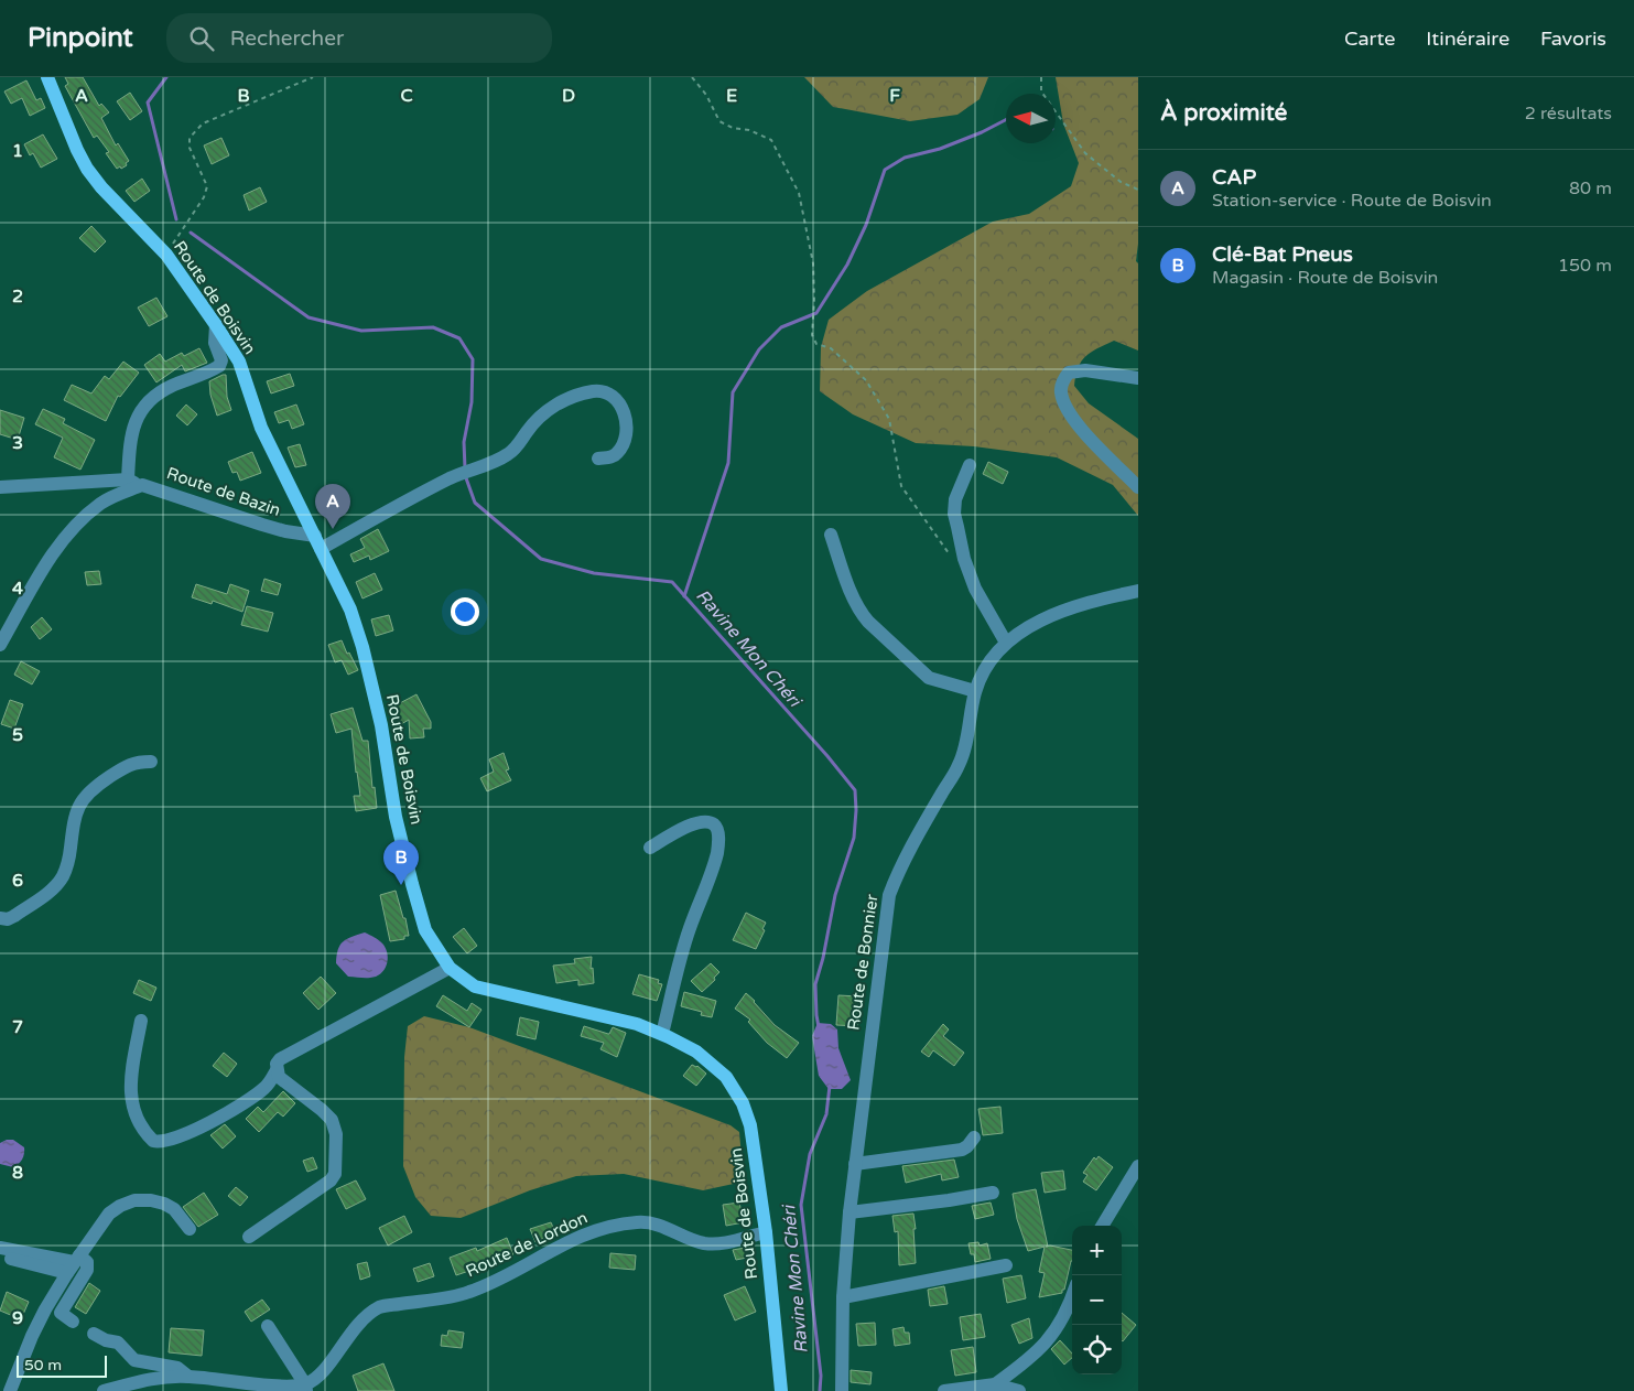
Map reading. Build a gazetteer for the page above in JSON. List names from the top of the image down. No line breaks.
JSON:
{"streets":{"main road":["Route de Boisvin"],"street":["Route de Bazin","Route de Bonnier","Route de Lordon"]},"crossings":[["Route de Boisvin","Route de Bazin"],["Route de Boisvin","Route de Lordon"]],"water":["Ravine Mon Chéri"],"scale_bar":"50 m","north":"left","page":{"header":"Pinpoint","search":"Rechercher","nav":["Carte","Itinéraire","Favoris"],"heading":["À proximité","2 résultats"],"list":[{"mark":"A","name":"CAP","note":"Station-service · Route de Boisvin","value":"80 m"},{"mark":"B","name":"Clé-Bat Pneus","note":"Magasin · Route de Boisvin","value":"150 m"}],"pins":["A","B"],"map_buttons":["+","−"],"scale":"50 m"},"grid":{"columns":["A","B","C","D","E","F"],"rows":["1","2","3","4","5","6","7","8","9"]}}
